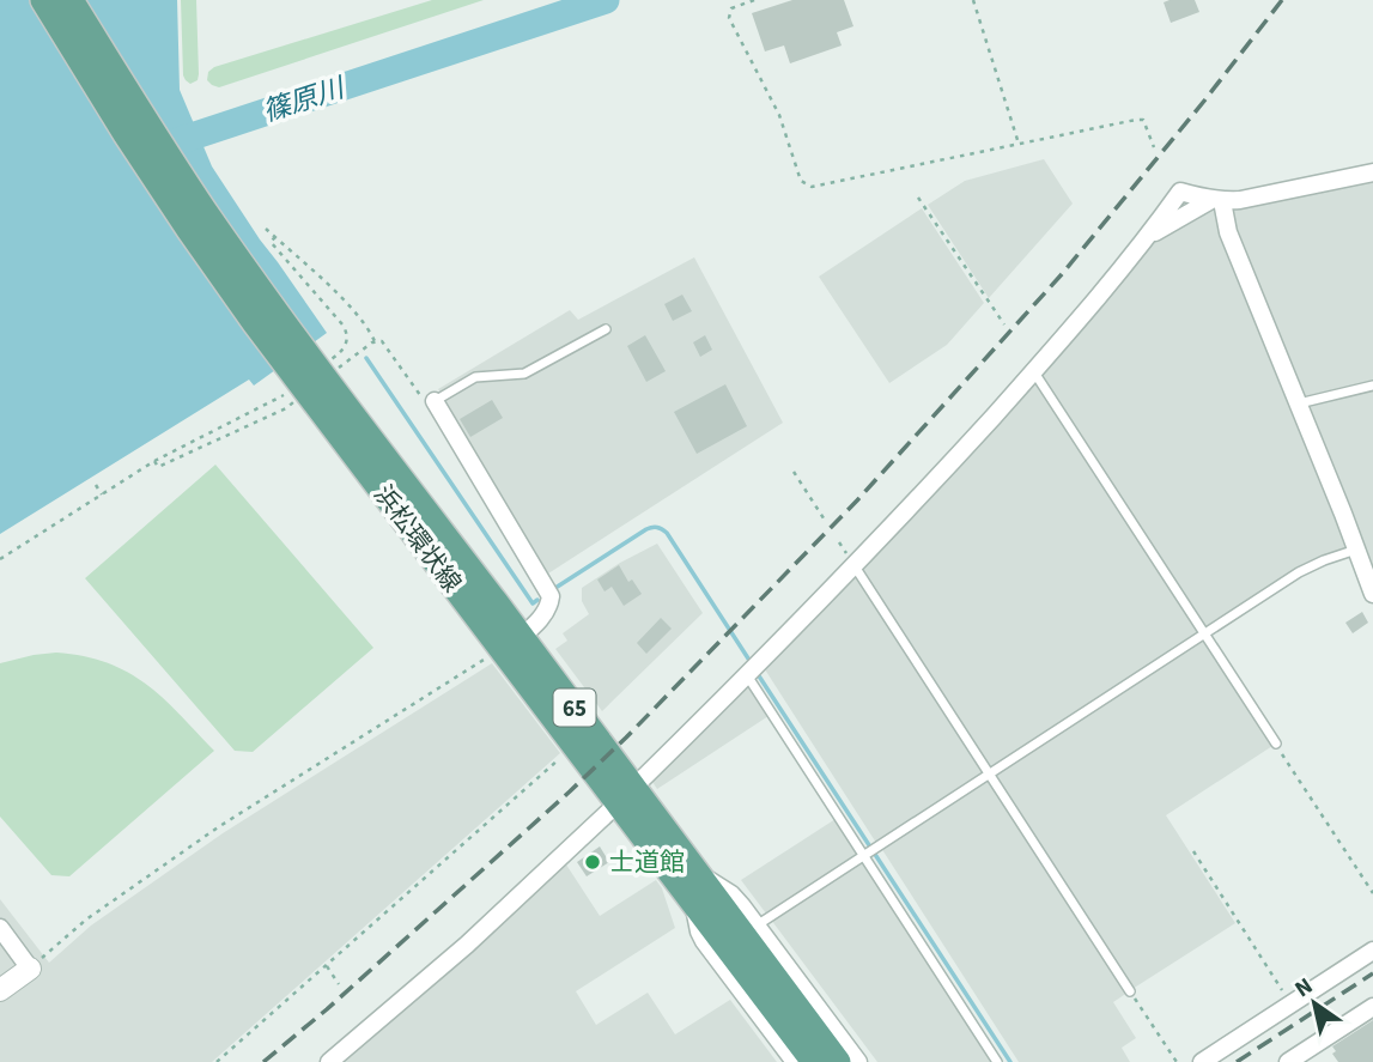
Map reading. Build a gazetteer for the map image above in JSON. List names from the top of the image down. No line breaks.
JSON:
{"streets":{"main road":["浜松環状線","65"]},"water":["篠原川"],"places":["士道館"],"north":"top left"}
